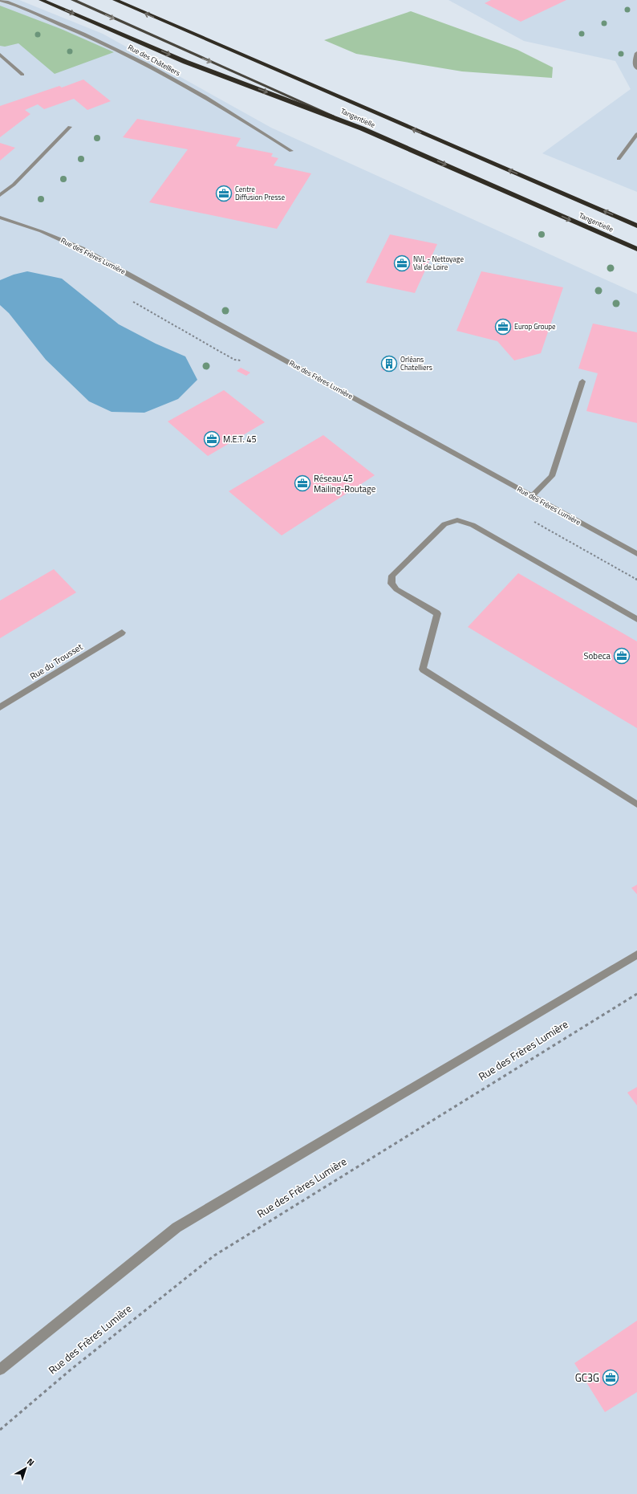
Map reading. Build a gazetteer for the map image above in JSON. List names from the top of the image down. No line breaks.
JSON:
{"streets":{"highway":["Tangentielle"],"street":["Rue des Châtelliers","Rue des Frères Lumière","Rue du Trousset"]},"places":{"office":["Centre Diffusion Presse","NVL - Nettoyage Val de Loire","Europ Groupe","M.E.T. 45","Réseau 45 Mailing-Routage","Sobeca","GC3G"],"building":["Orléans Chatelliers"]},"north":"top right"}
